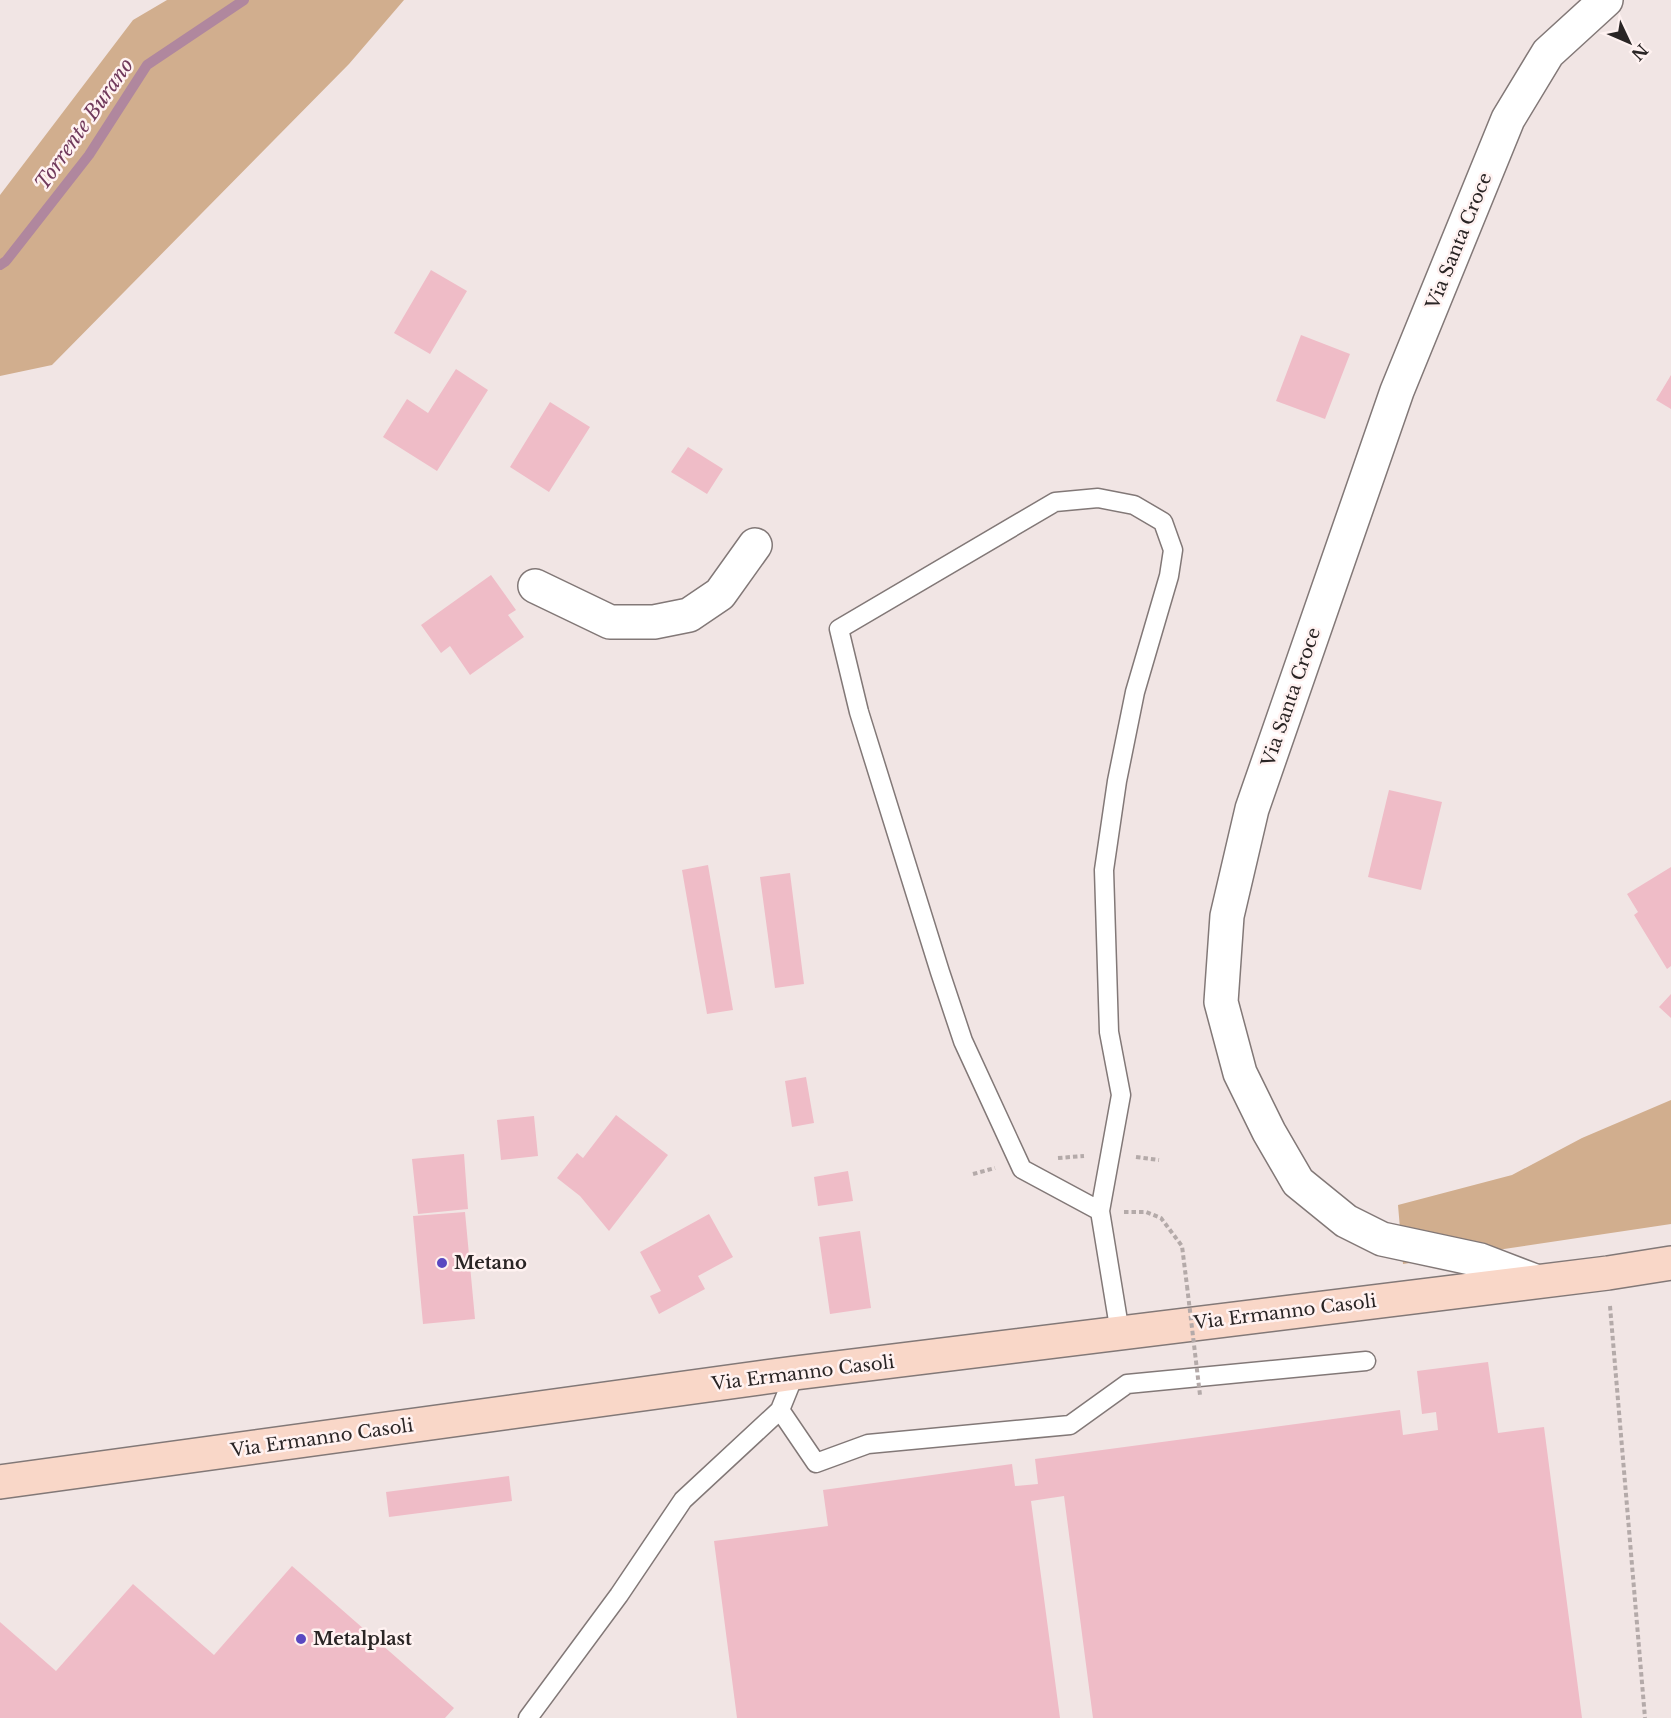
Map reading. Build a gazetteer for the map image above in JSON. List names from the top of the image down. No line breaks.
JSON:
{"streets":{"main road":["Via Ermanno Casoli"],"street":["Via Santa Croce"]},"crossings":[["Via Santa Croce","Via Ermanno Casoli"]],"water":["Torrente Burano"],"places":["Metano","Metalplast"],"north":"bottom right"}
